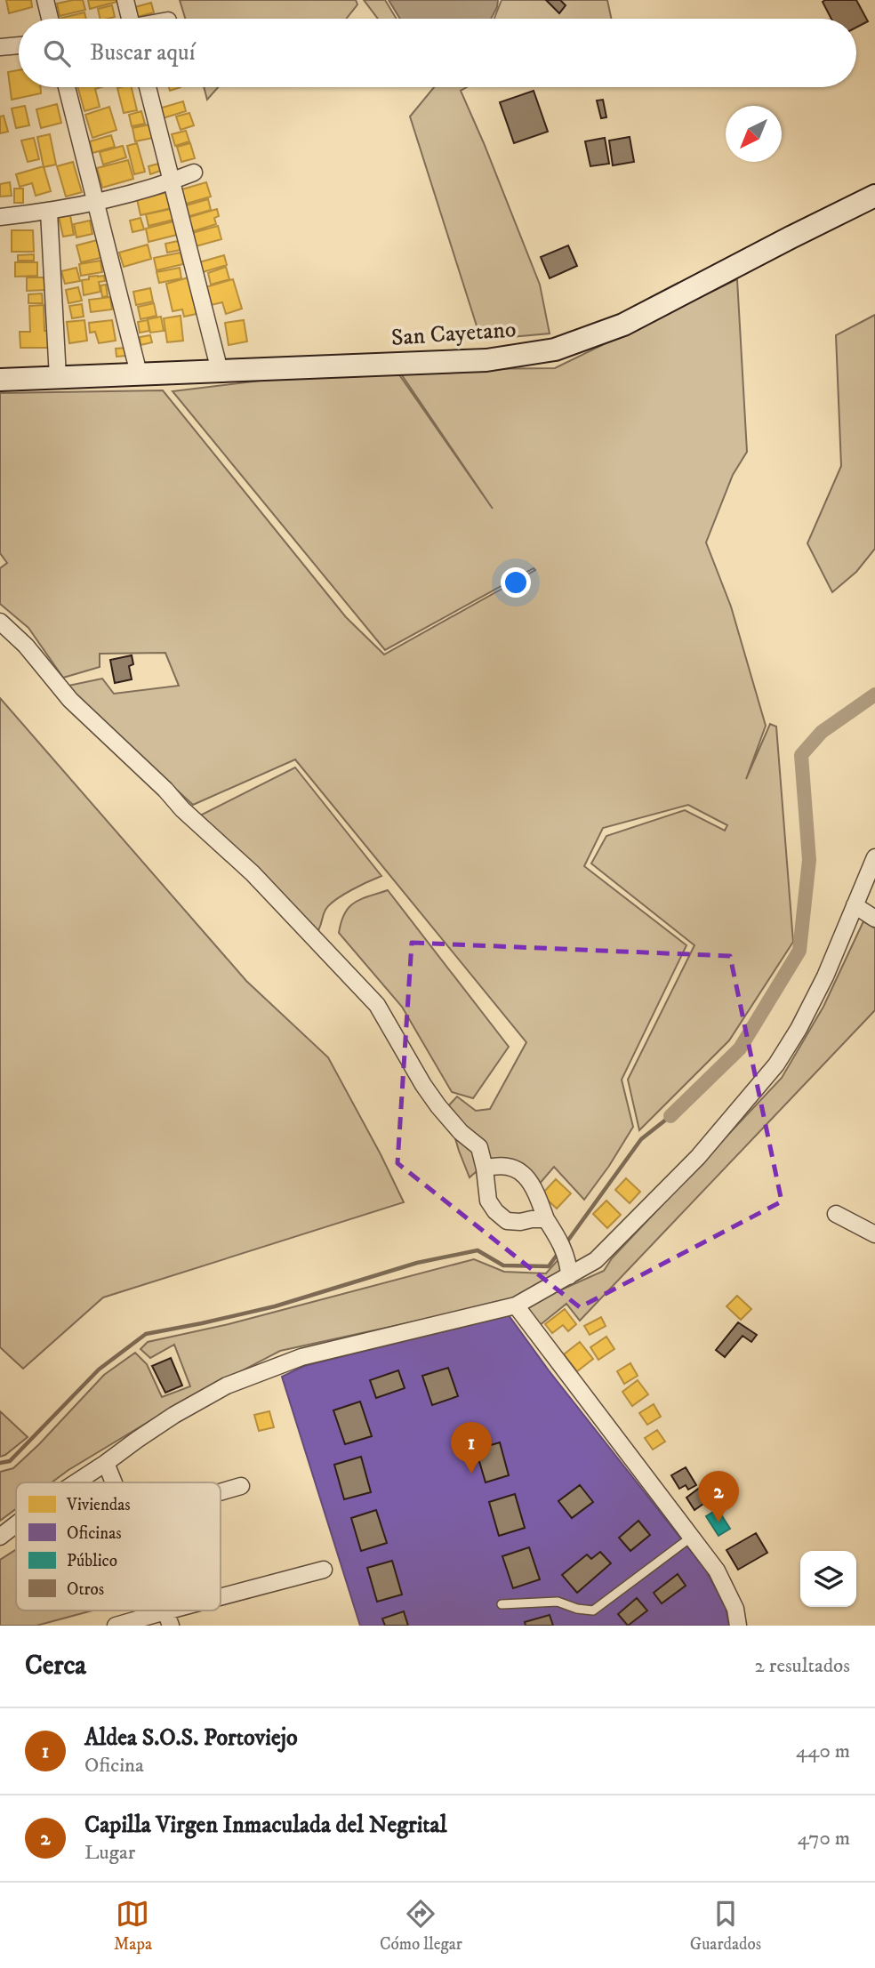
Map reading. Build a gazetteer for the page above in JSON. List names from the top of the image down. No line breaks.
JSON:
{"streets":{"main road":["San Cayetano"]},"legend":["Viviendas","Oficinas","Público","Otros"],"north":"bottom left","page":{"search":"Buscar aquí","pins":["1","2"],"heading":["Cerca","2 resultados"],"list":[{"mark":"1","name":"Aldea S.O.S. Portoviejo","note":"Oficina","value":"440 m"},{"mark":"2","name":"Capilla Virgen Inmaculada del Negrital","note":"Lugar","value":"470 m"}],"nav":["Mapa","Cómo llegar","Guardados"]}}
